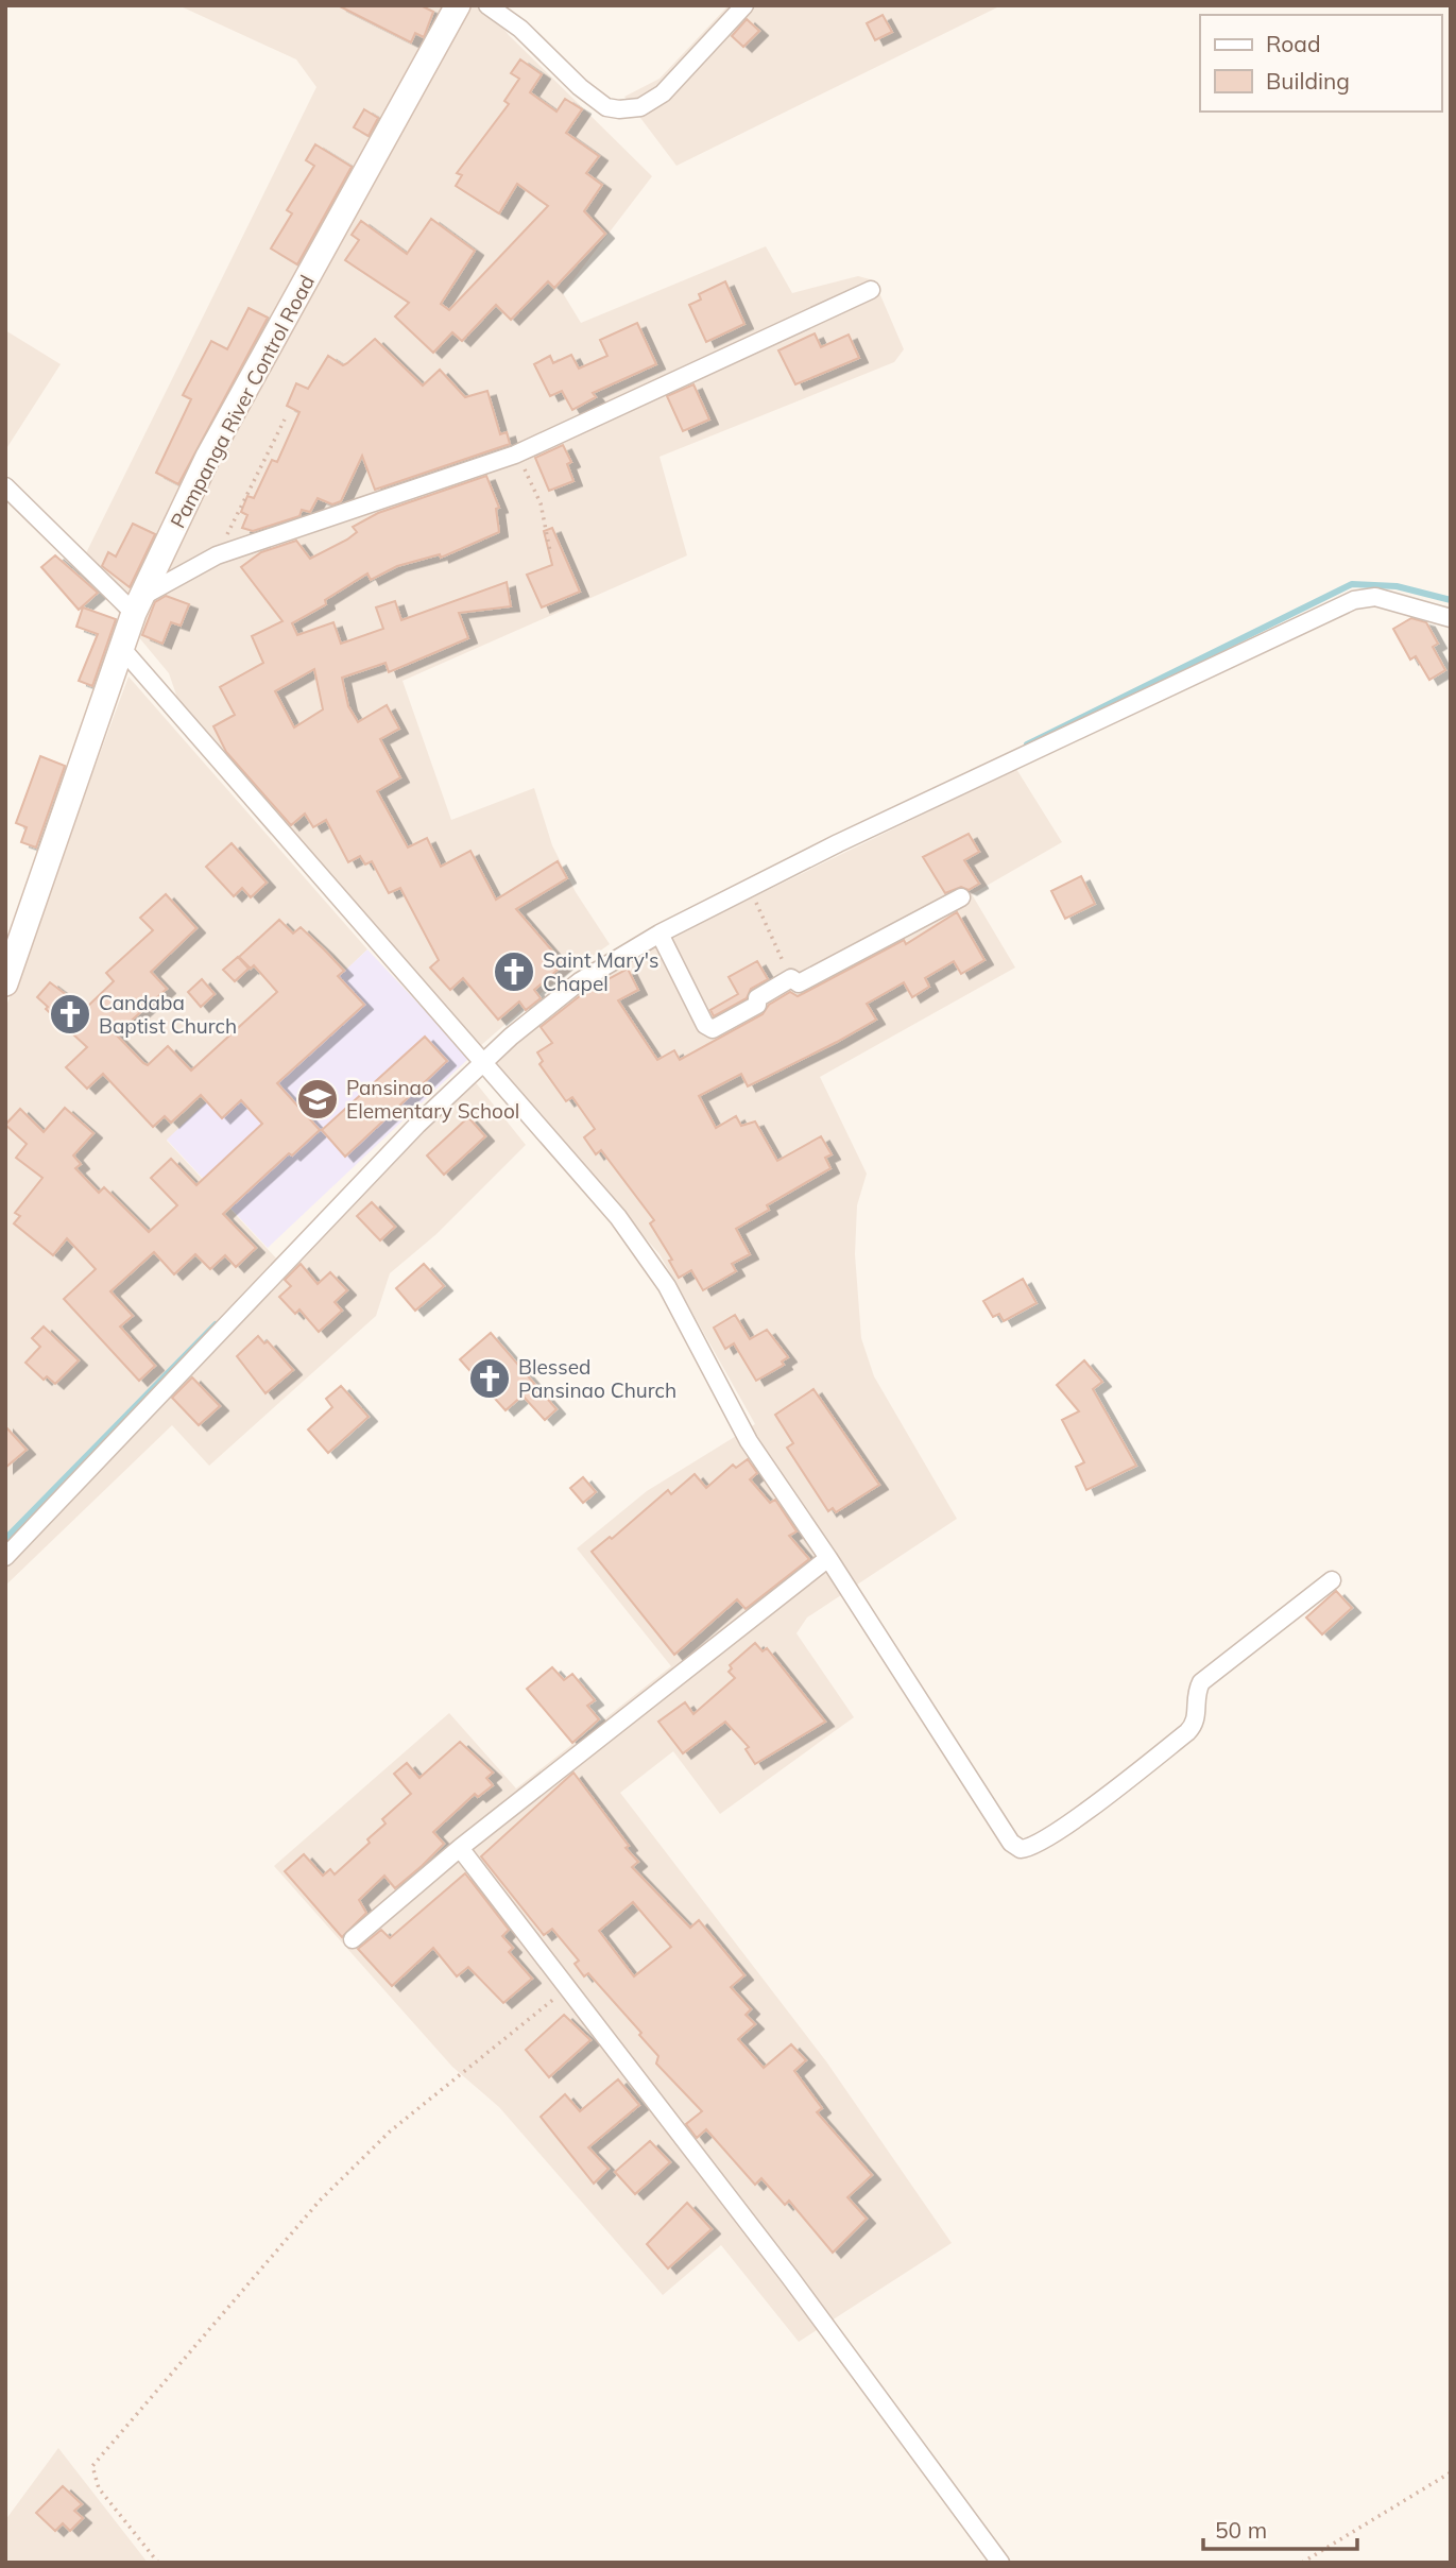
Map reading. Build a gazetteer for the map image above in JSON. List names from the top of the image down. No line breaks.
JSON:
{"streets":{"main road":["Pampanga River Control Road"]},"places":{"church":["Saint Mary's Chapel","Candaba Baptist Church","Blessed Pansinao Church"],"school or university":["Pansinao Elementary School"]},"legend":["Road","Building"],"scale_bar":"50 m"}
